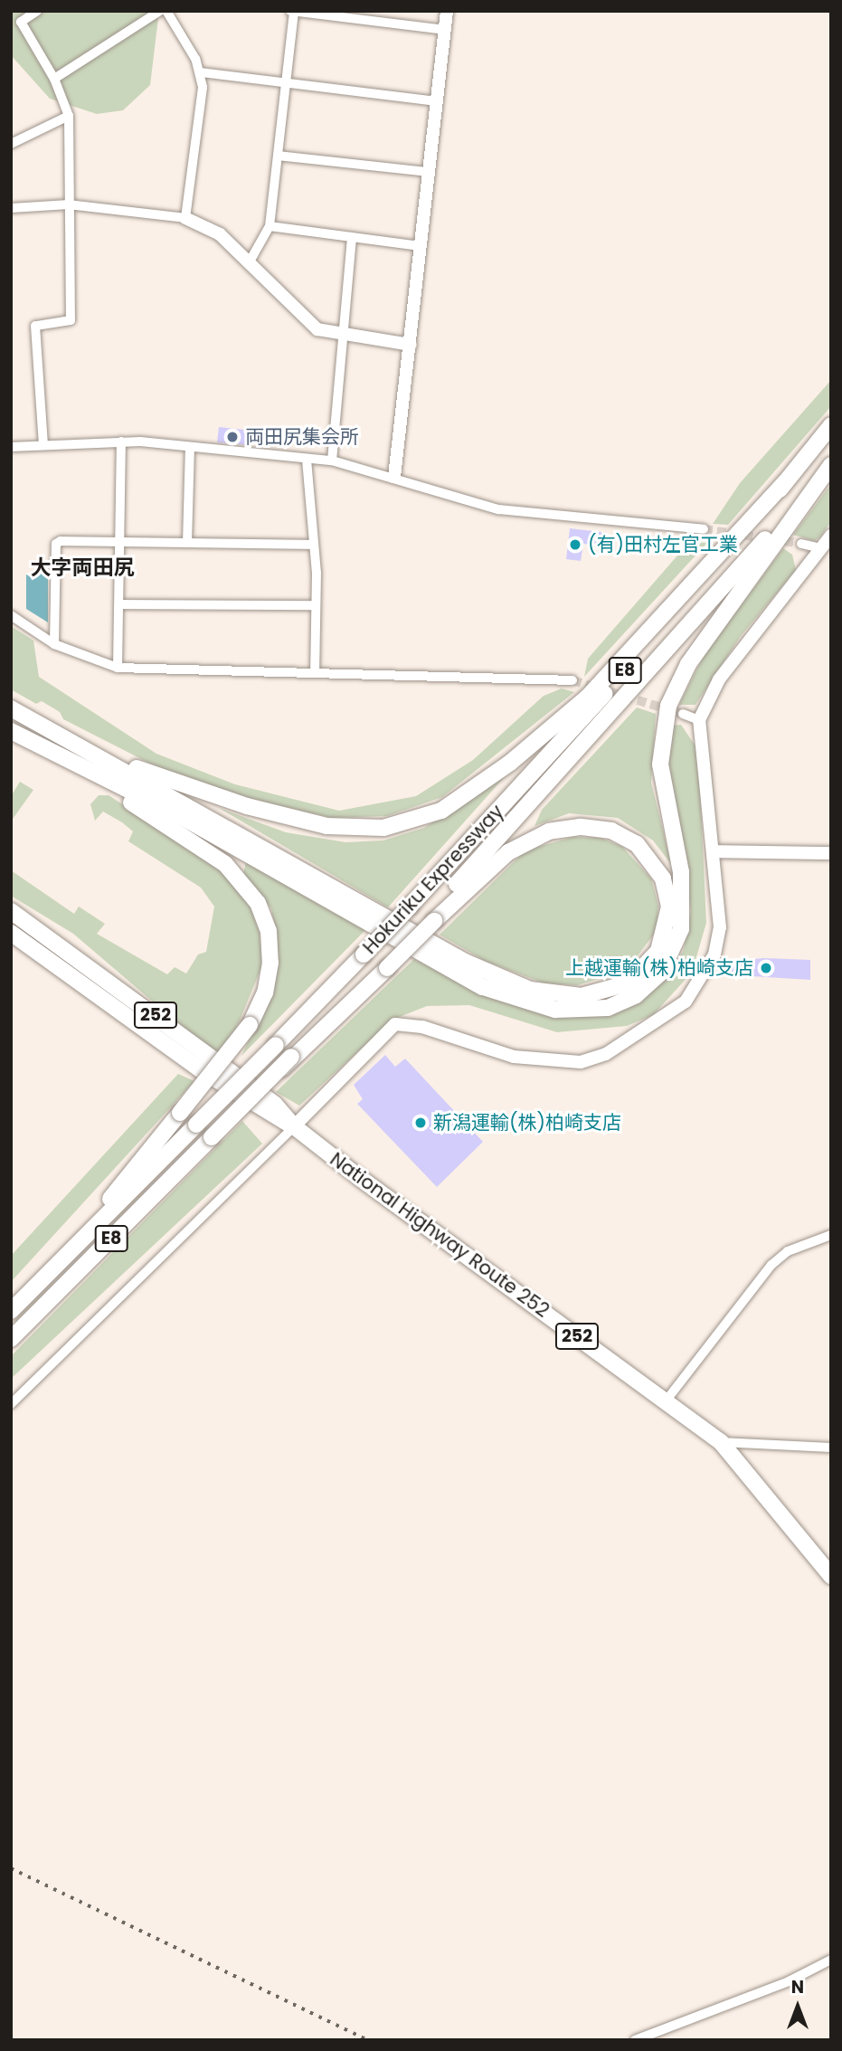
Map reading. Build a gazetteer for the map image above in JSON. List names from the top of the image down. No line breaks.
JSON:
{"streets":{"highway":["E8","Hokuriku Expressway","252","National Highway Route 252"]},"districts":["大字両田尻"],"places":["両田尻集会所","(有)田村左官工業","上越運輸(株)柏崎支店","新潟運輸(株)柏崎支店"],"north":"top"}
